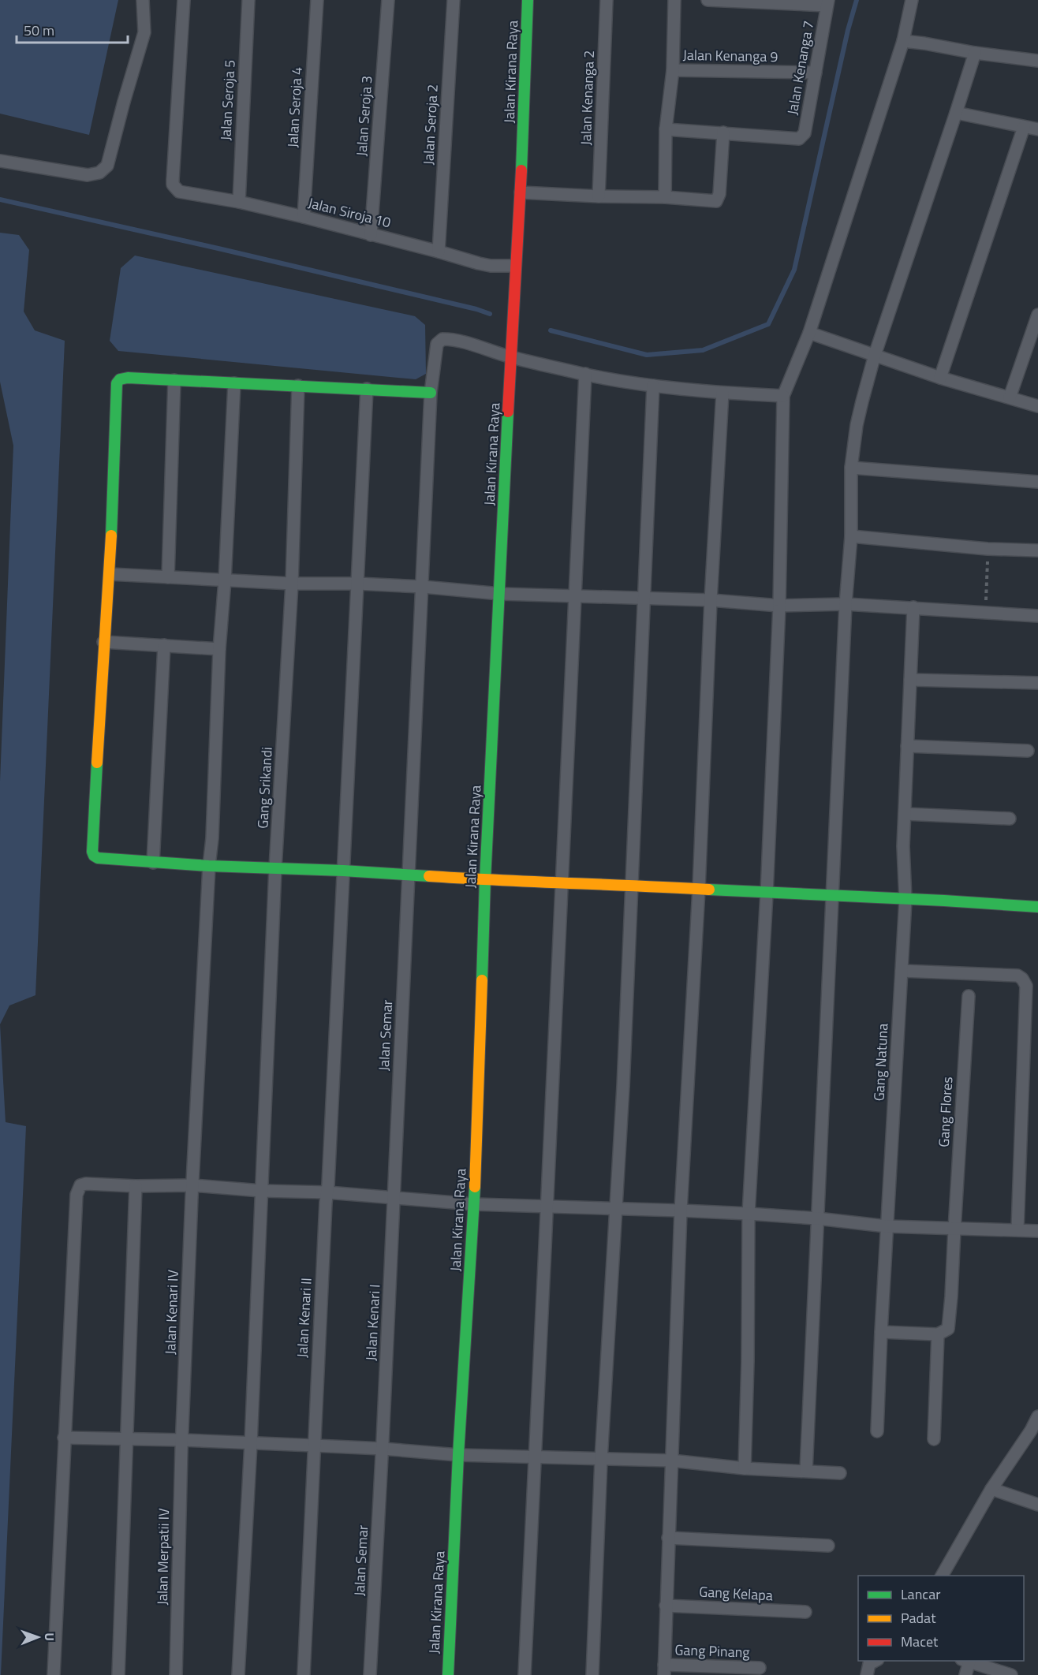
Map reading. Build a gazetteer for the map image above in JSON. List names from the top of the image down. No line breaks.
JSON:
{"streets":{"street":["Jalan Kenanga 9","Jalan Kenanga 7","Jalan Kirana Raya","Jalan Kenanga 2","Jalan Seroja 5","Jalan Seroja 4","Jalan Seroja 3","Jalan Seroja 2","Jalan Siroja 10","Gang Srikandi","Jalan Semar","Gang Natuna","Gang Flores","Jalan Kenari IV","Jalan Kenari II","Jalan Kenari I","Jalan Merpatii IV","Gang Kelapa","Gang Pinang"]},"crossings":[["Jalan Kenanga 9","Jalan Kenanga 7"],["Jalan Kirana Raya","Jalan Siroja 10"],["Jalan Kirana Raya","Jalan Semar"],["Jalan Seroja 5","Jalan Siroja 10"],["Jalan Seroja 4","Jalan Siroja 10"],["Jalan Seroja 3","Jalan Siroja 10"],["Jalan Seroja 2","Jalan Siroja 10"],["Jalan Semar","Jalan Kenari I"],["Jalan Kenari IV","Jalan Merpatii IV"]],"legend":["Lancar","Padat","Macet"],"scale_bar":"50 m","north":"right"}
